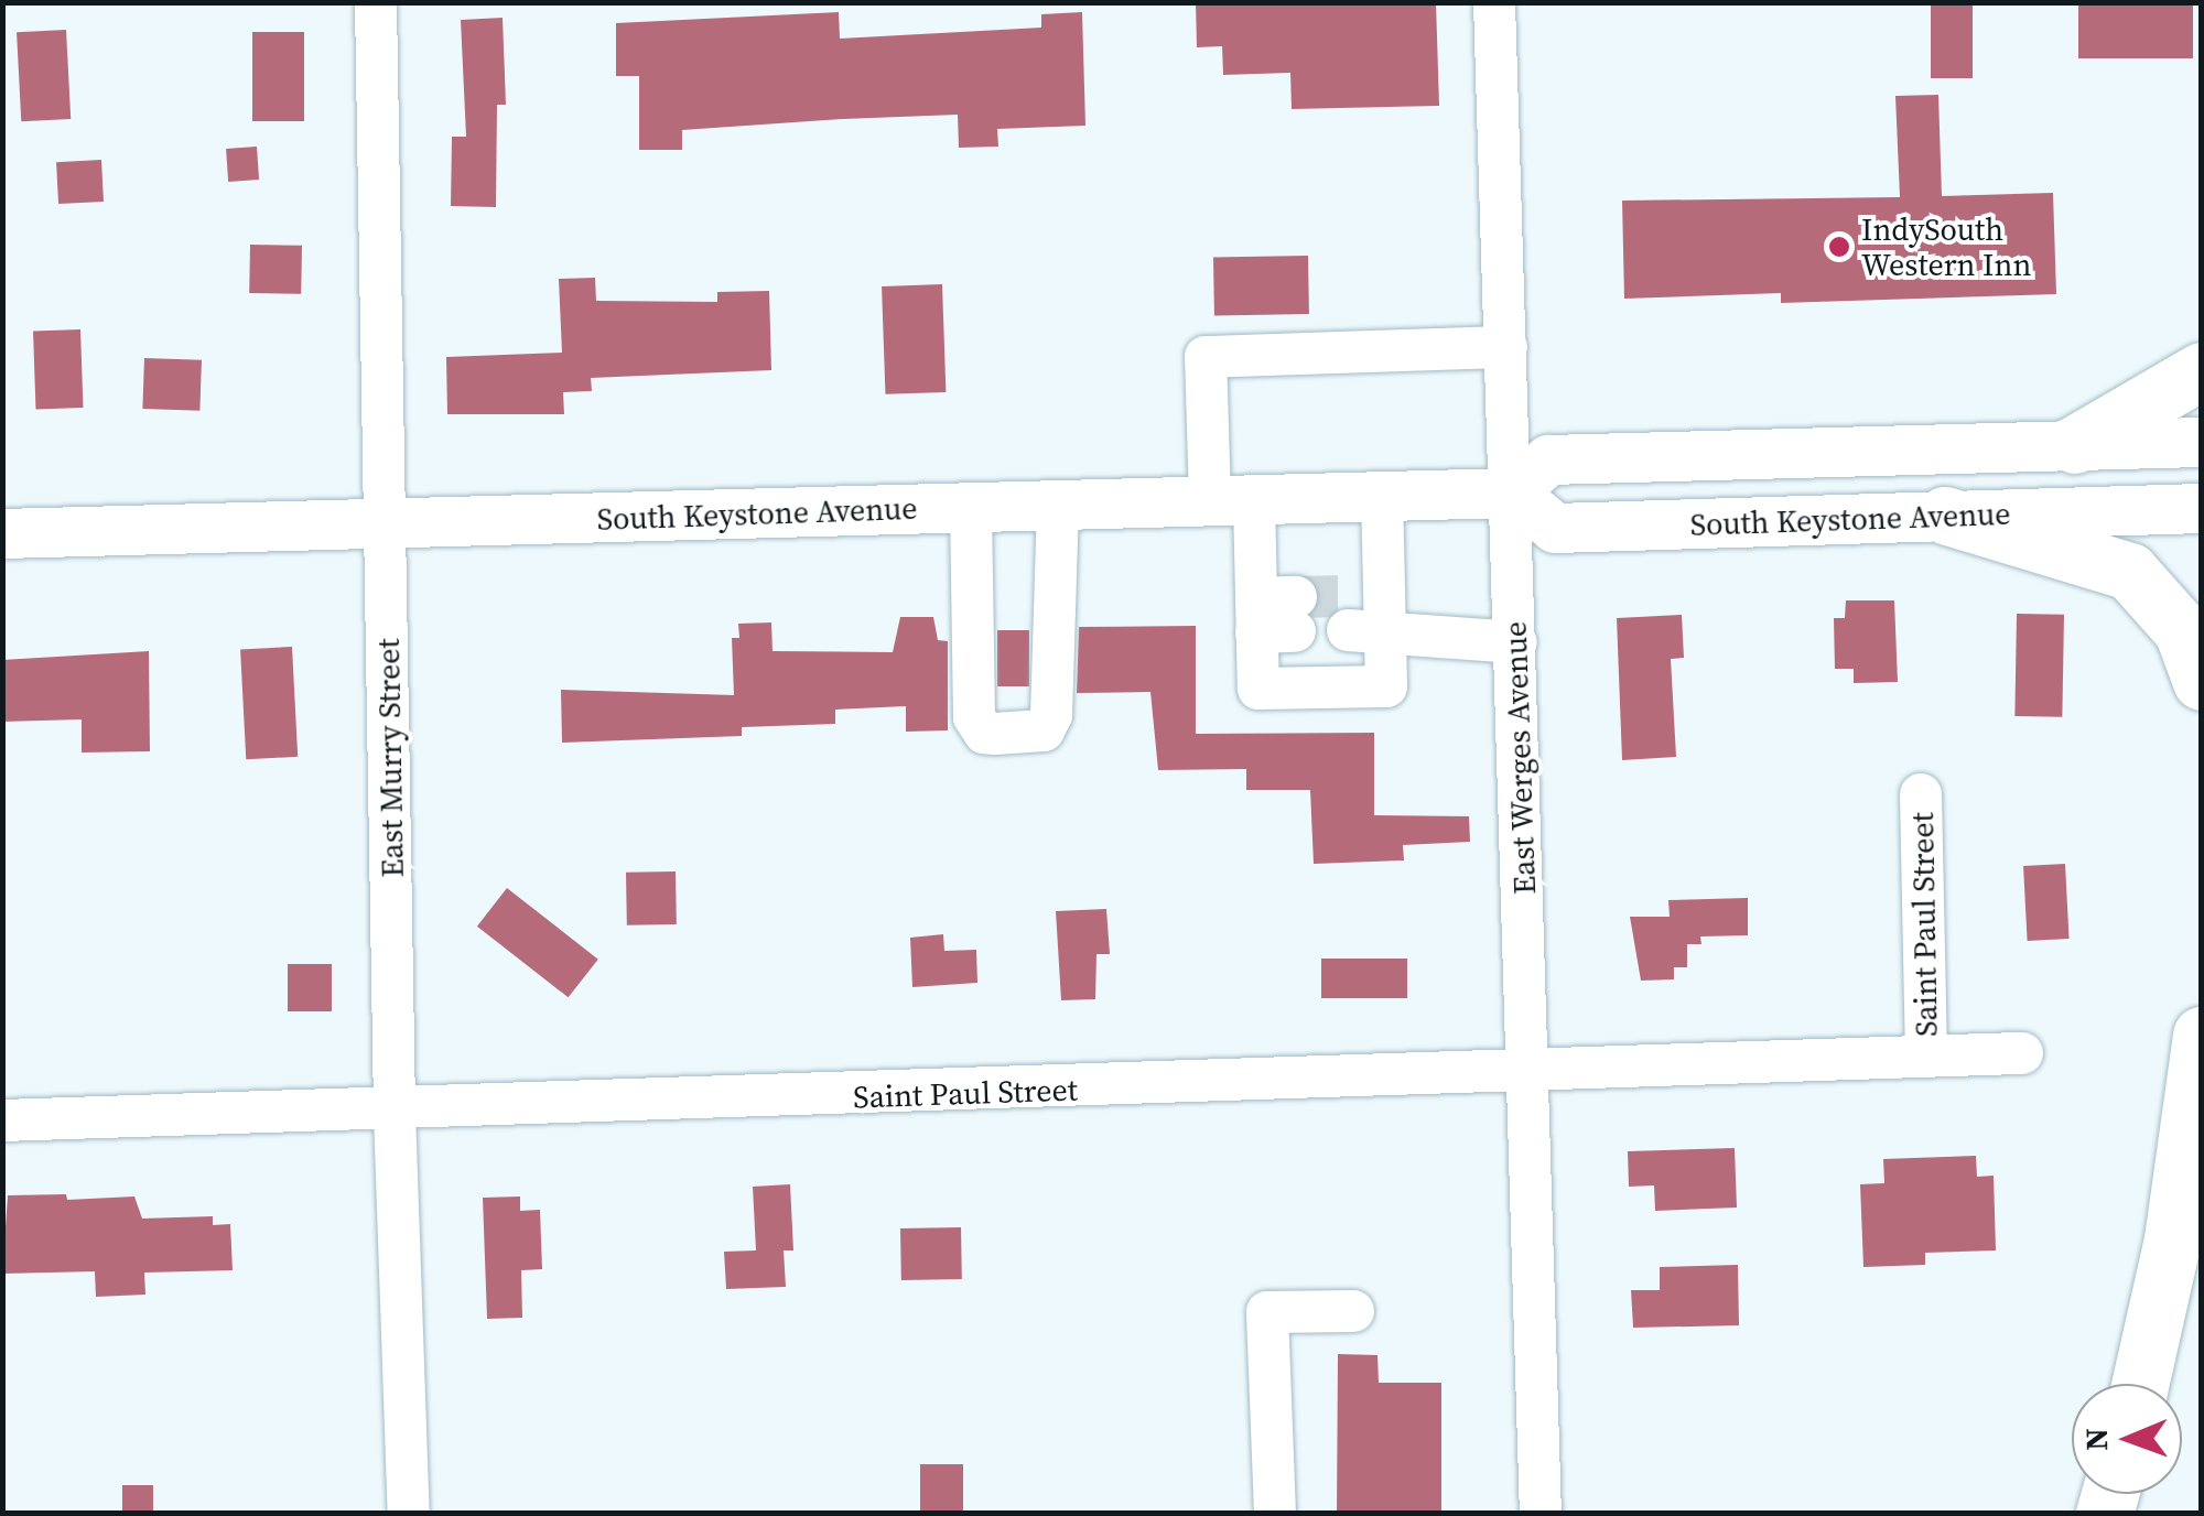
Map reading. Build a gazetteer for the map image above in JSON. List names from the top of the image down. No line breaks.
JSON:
{"streets":{"main road":["South Keystone Avenue"],"street":["East Murry Street","East Werges Avenue","Saint Paul Street"]},"crossings":[["South Keystone Avenue","East Murry Street"],["South Keystone Avenue","East Werges Avenue"],["East Murry Street","Saint Paul Street"],["East Werges Avenue","Saint Paul Street"]],"places":["IndySouth Western Inn"],"north":"left"}
